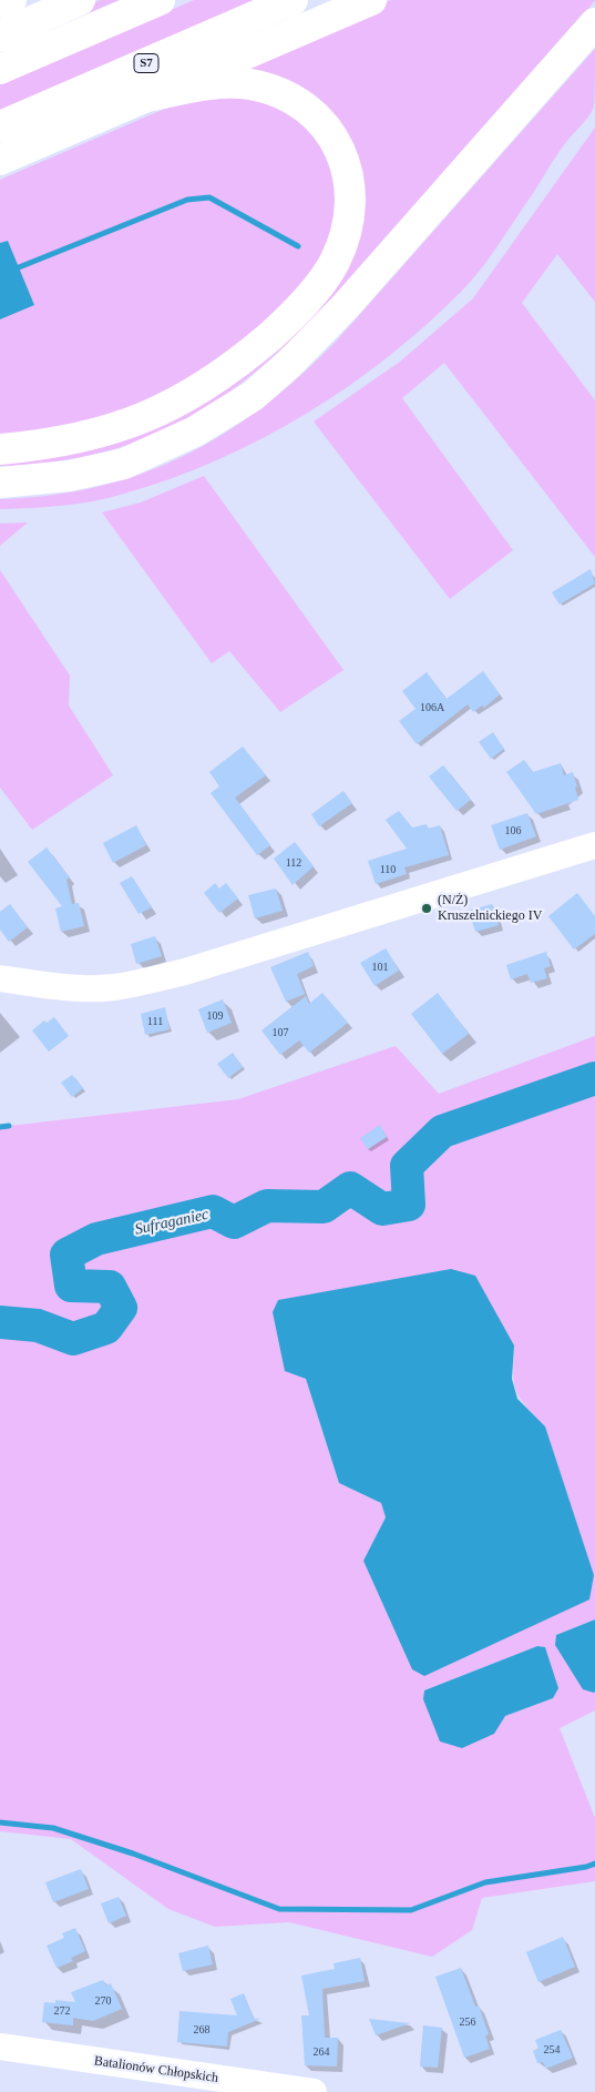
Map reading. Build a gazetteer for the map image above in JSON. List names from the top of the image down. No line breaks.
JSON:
{"streets":{"highway":["S7"],"street":["Batalionów Chłopskich"]},"water":["Sufraganiec"],"places":["(N/Ż) Kruszelnickiego IV"],"house_numbers":["106A","106","112","110","101","109","111","107","270","272","256","268","254","264"]}
